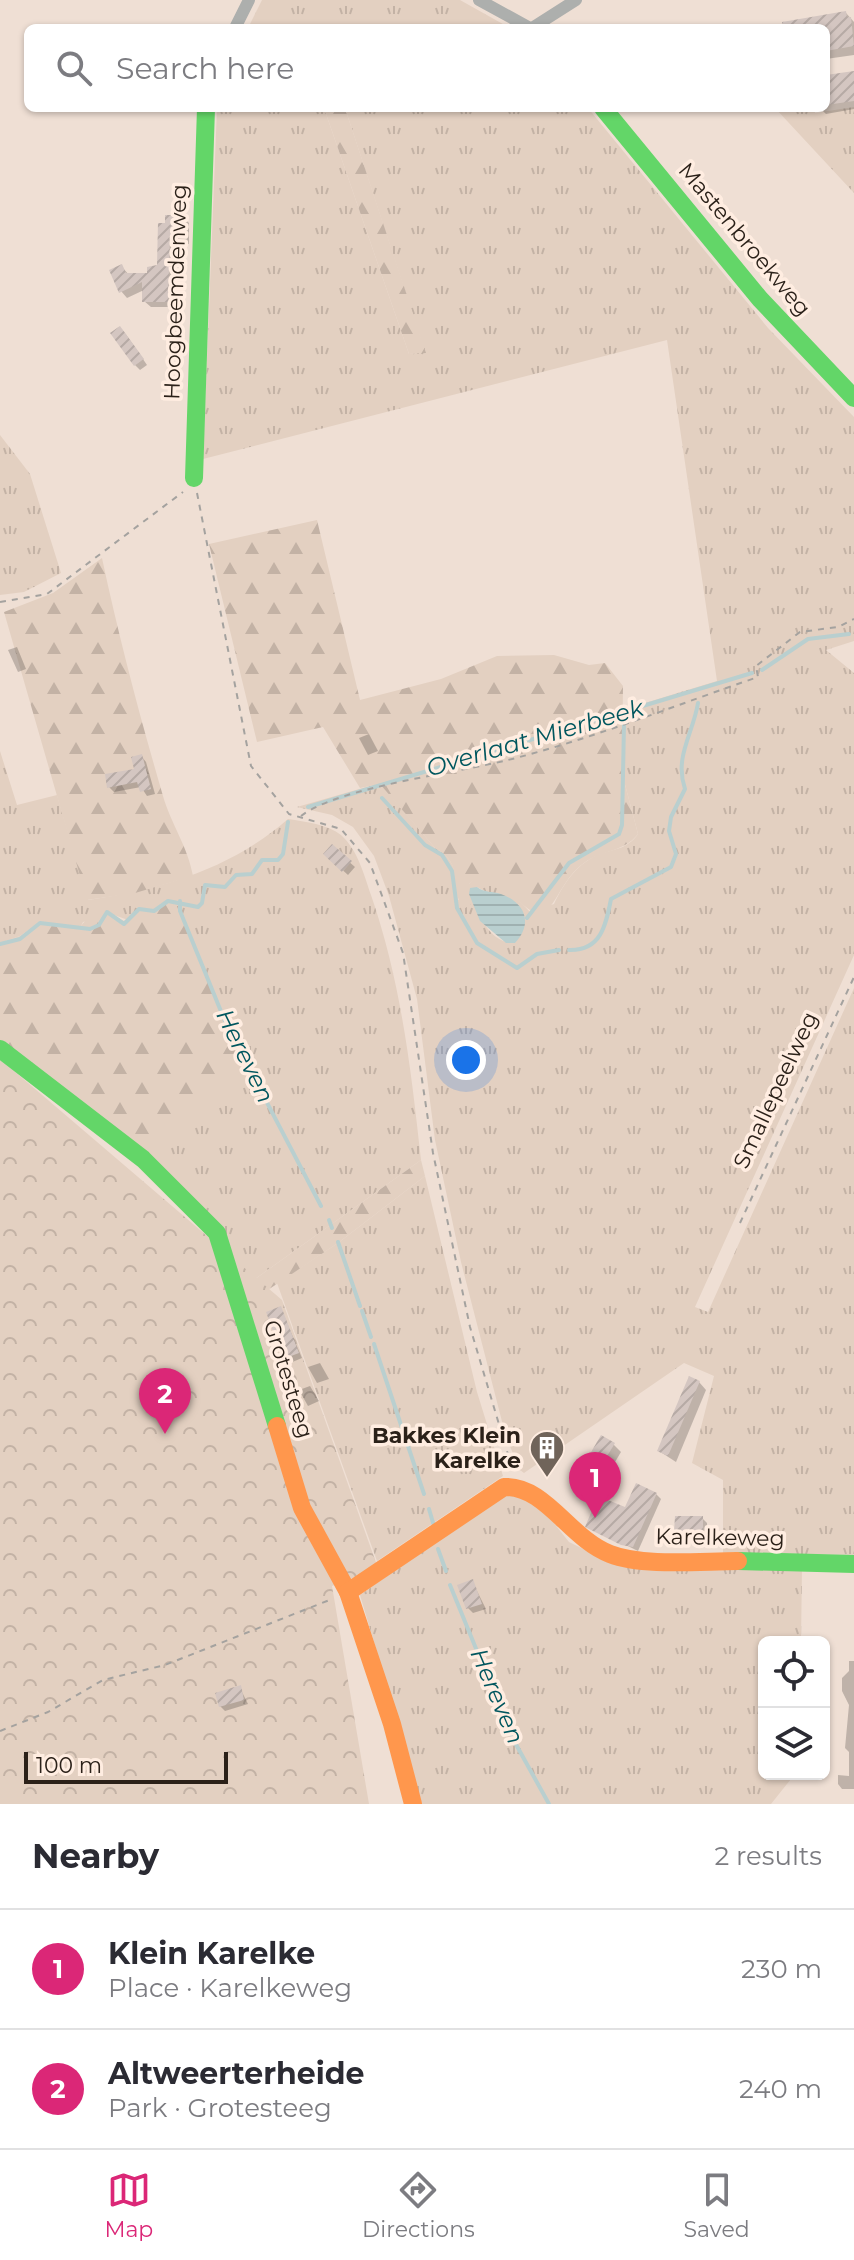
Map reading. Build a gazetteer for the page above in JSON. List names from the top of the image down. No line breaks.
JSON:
{"streets":{"street":["Mastenbroekweg","Hoogbeemdenweg","Grotesteeg","Karelkeweg"],"path":["Smallepeelweg"]},"water":["Overlaat Mierbeek","Hereven"],"places":{"building":["Bakkes Klein Karelke"]},"scale_bar":"100 m","page":{"search":"Search here","pins":["2","1"],"scale":"100 m","heading":["Nearby","2 results"],"list":[{"mark":"1","name":"Klein Karelke","note":"Place · Karelkeweg","value":"230 m"},{"mark":"2","name":"Altweerterheide","note":"Park · Grotesteeg","value":"240 m"}],"nav":["Map","Directions","Saved"]}}
